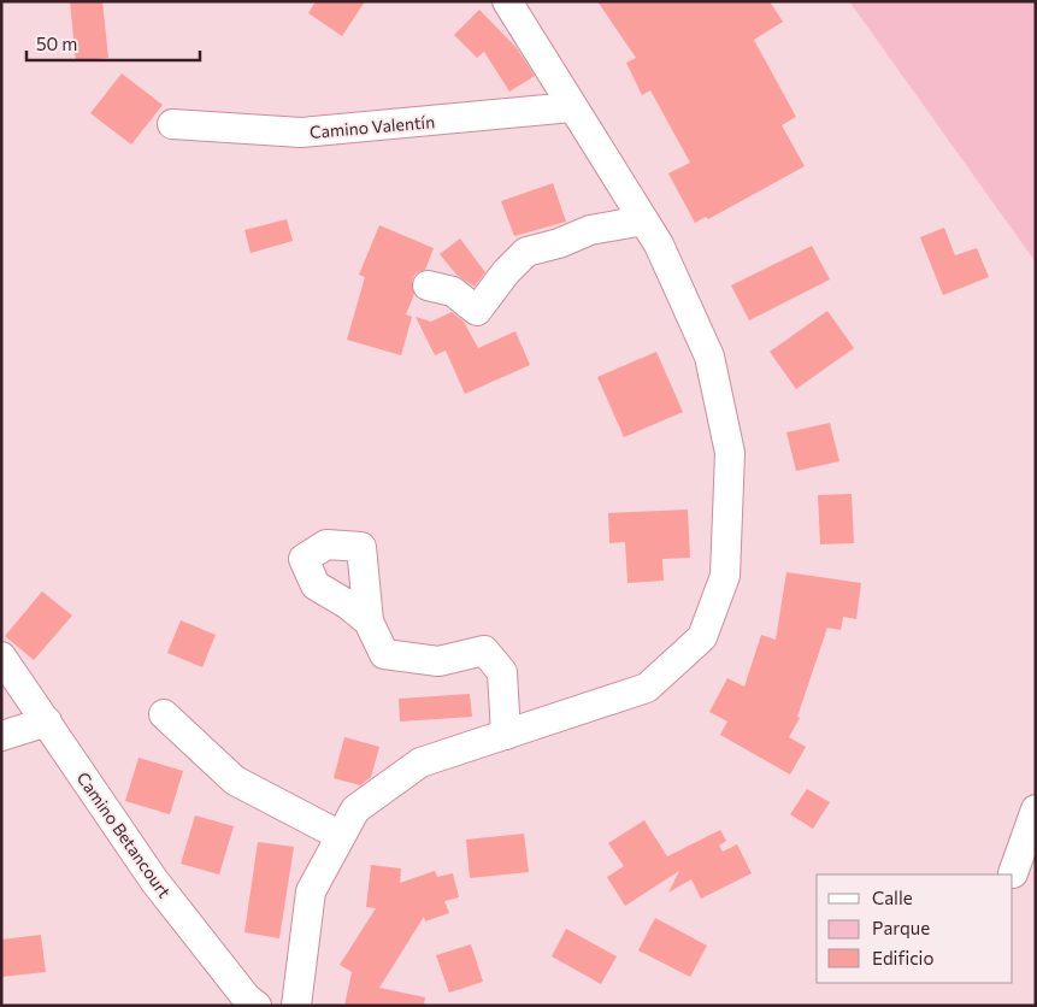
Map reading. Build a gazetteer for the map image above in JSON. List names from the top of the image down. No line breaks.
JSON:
{"streets":{"street":["Camino Valentín","Camino Betancourt"]},"legend":["Calle","Parque","Edificio"],"scale_bar":"50 m"}
